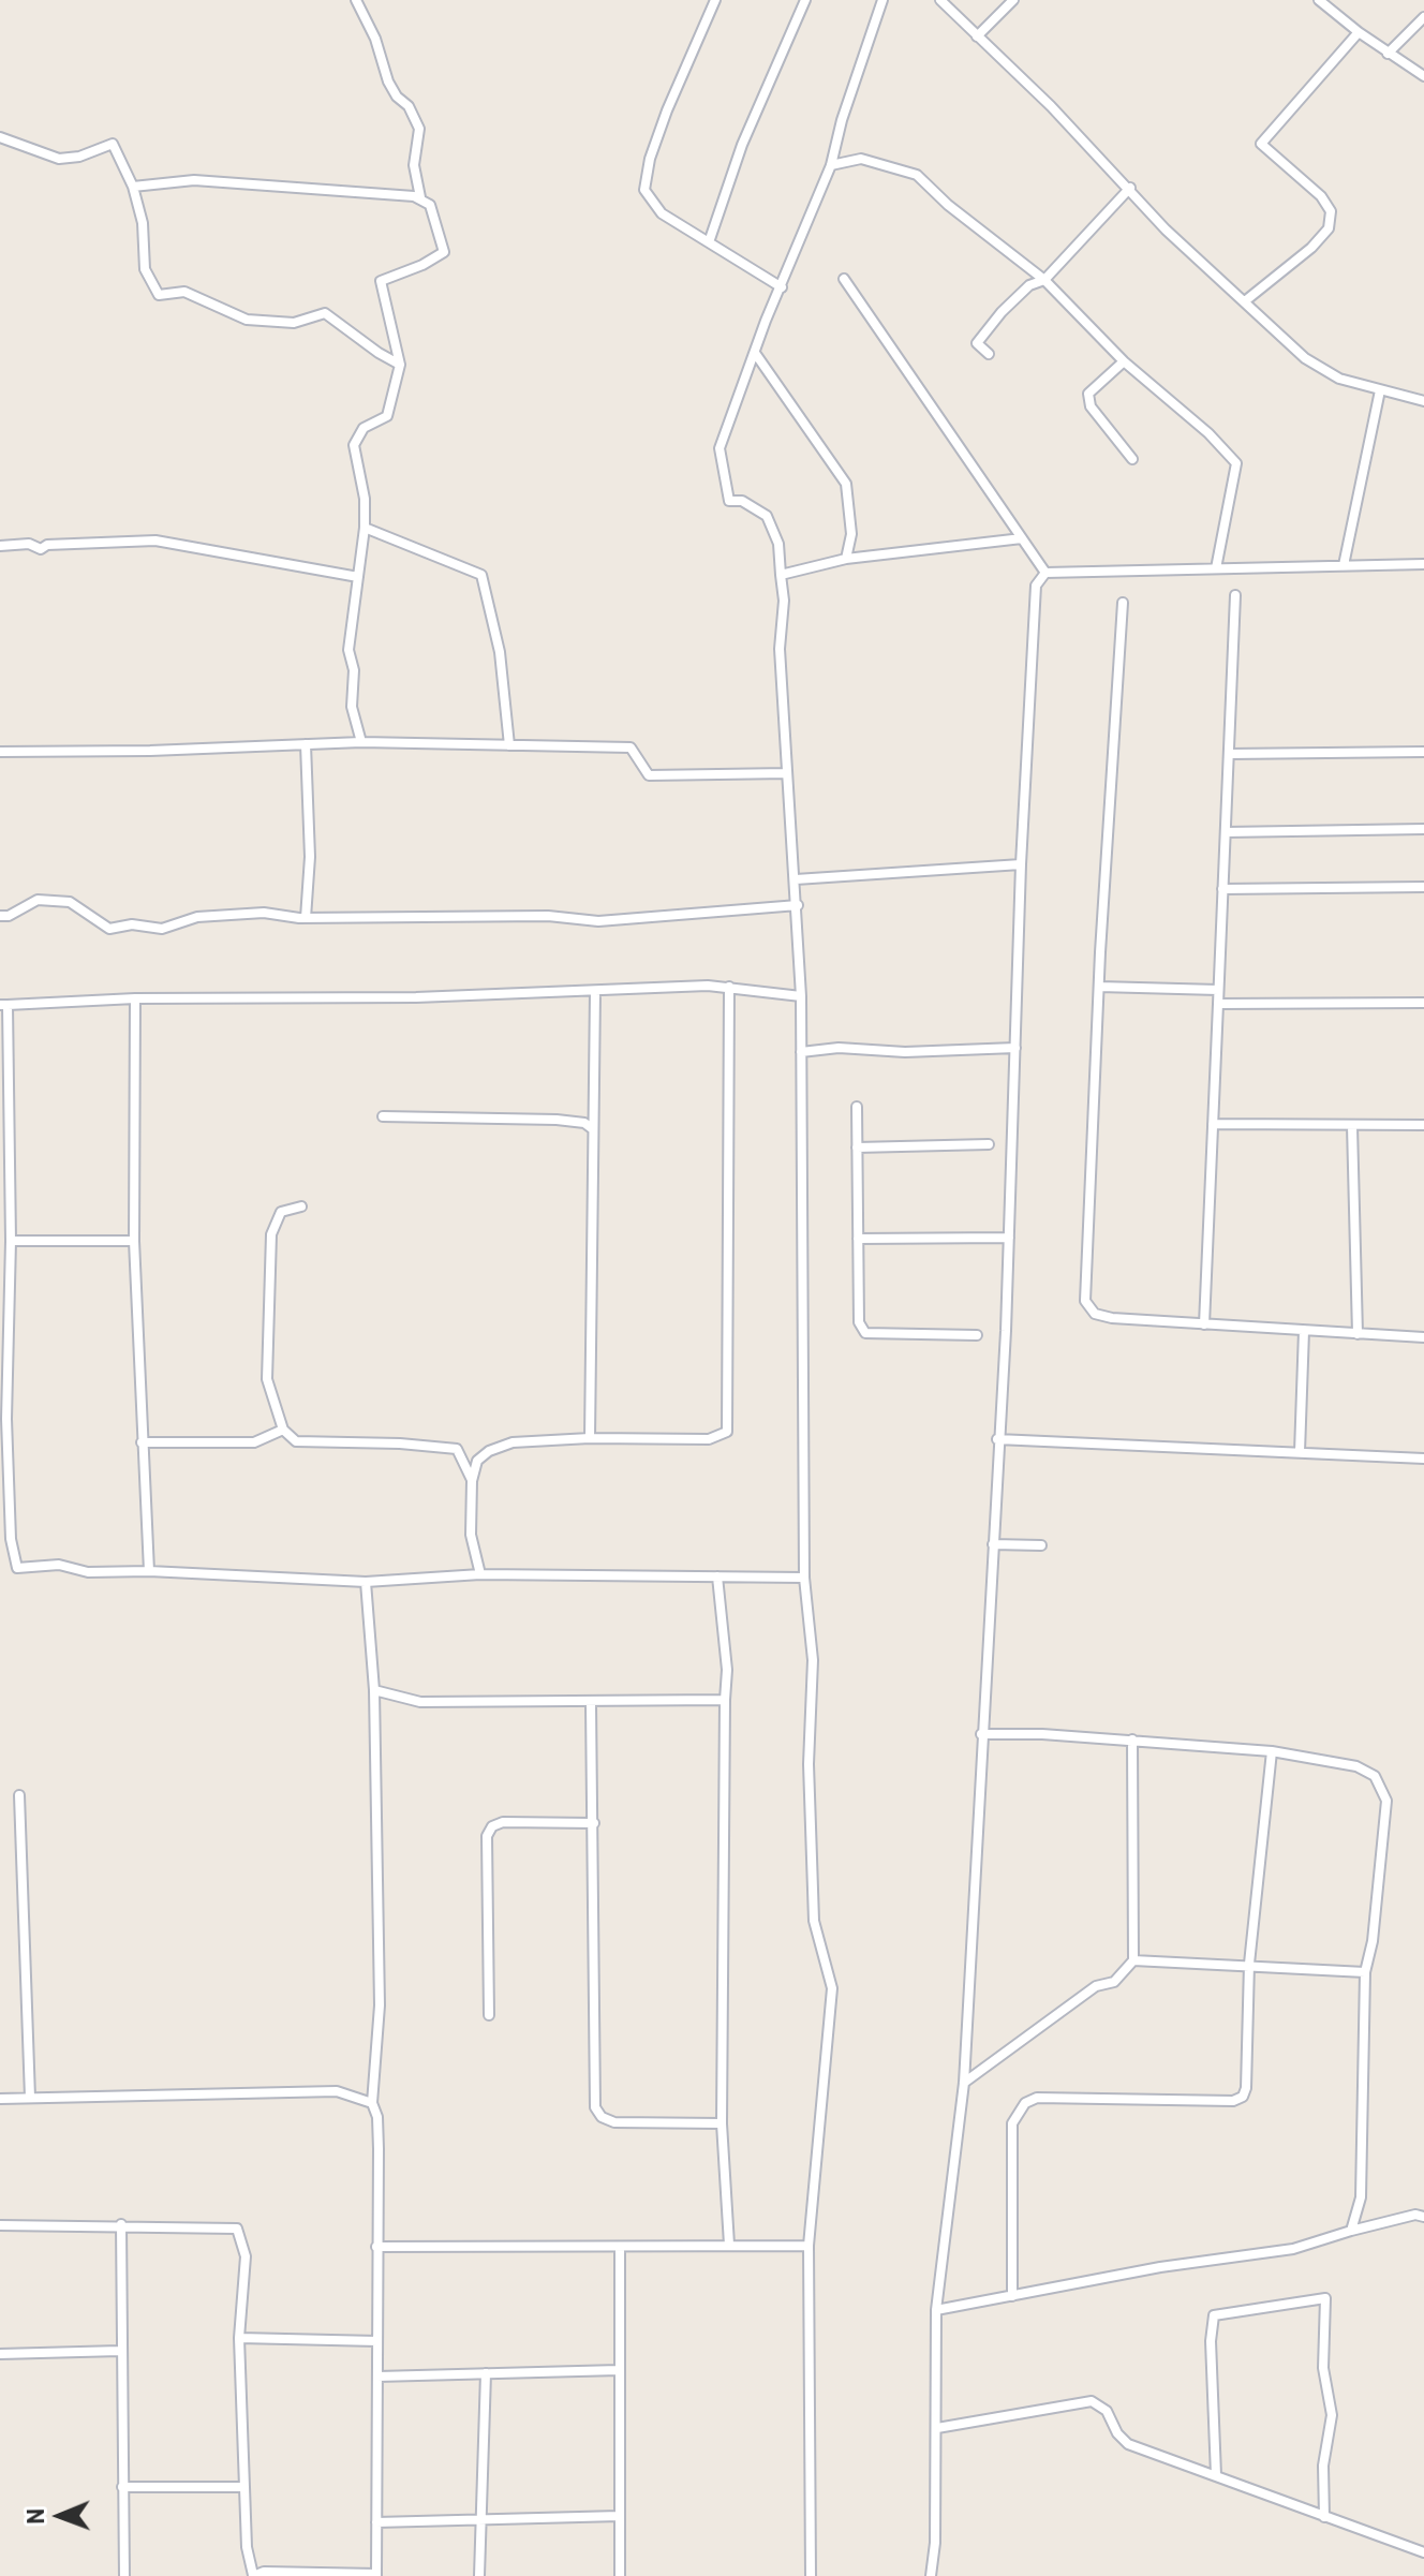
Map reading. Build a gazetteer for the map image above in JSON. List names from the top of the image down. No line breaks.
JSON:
{"north":"left"}
